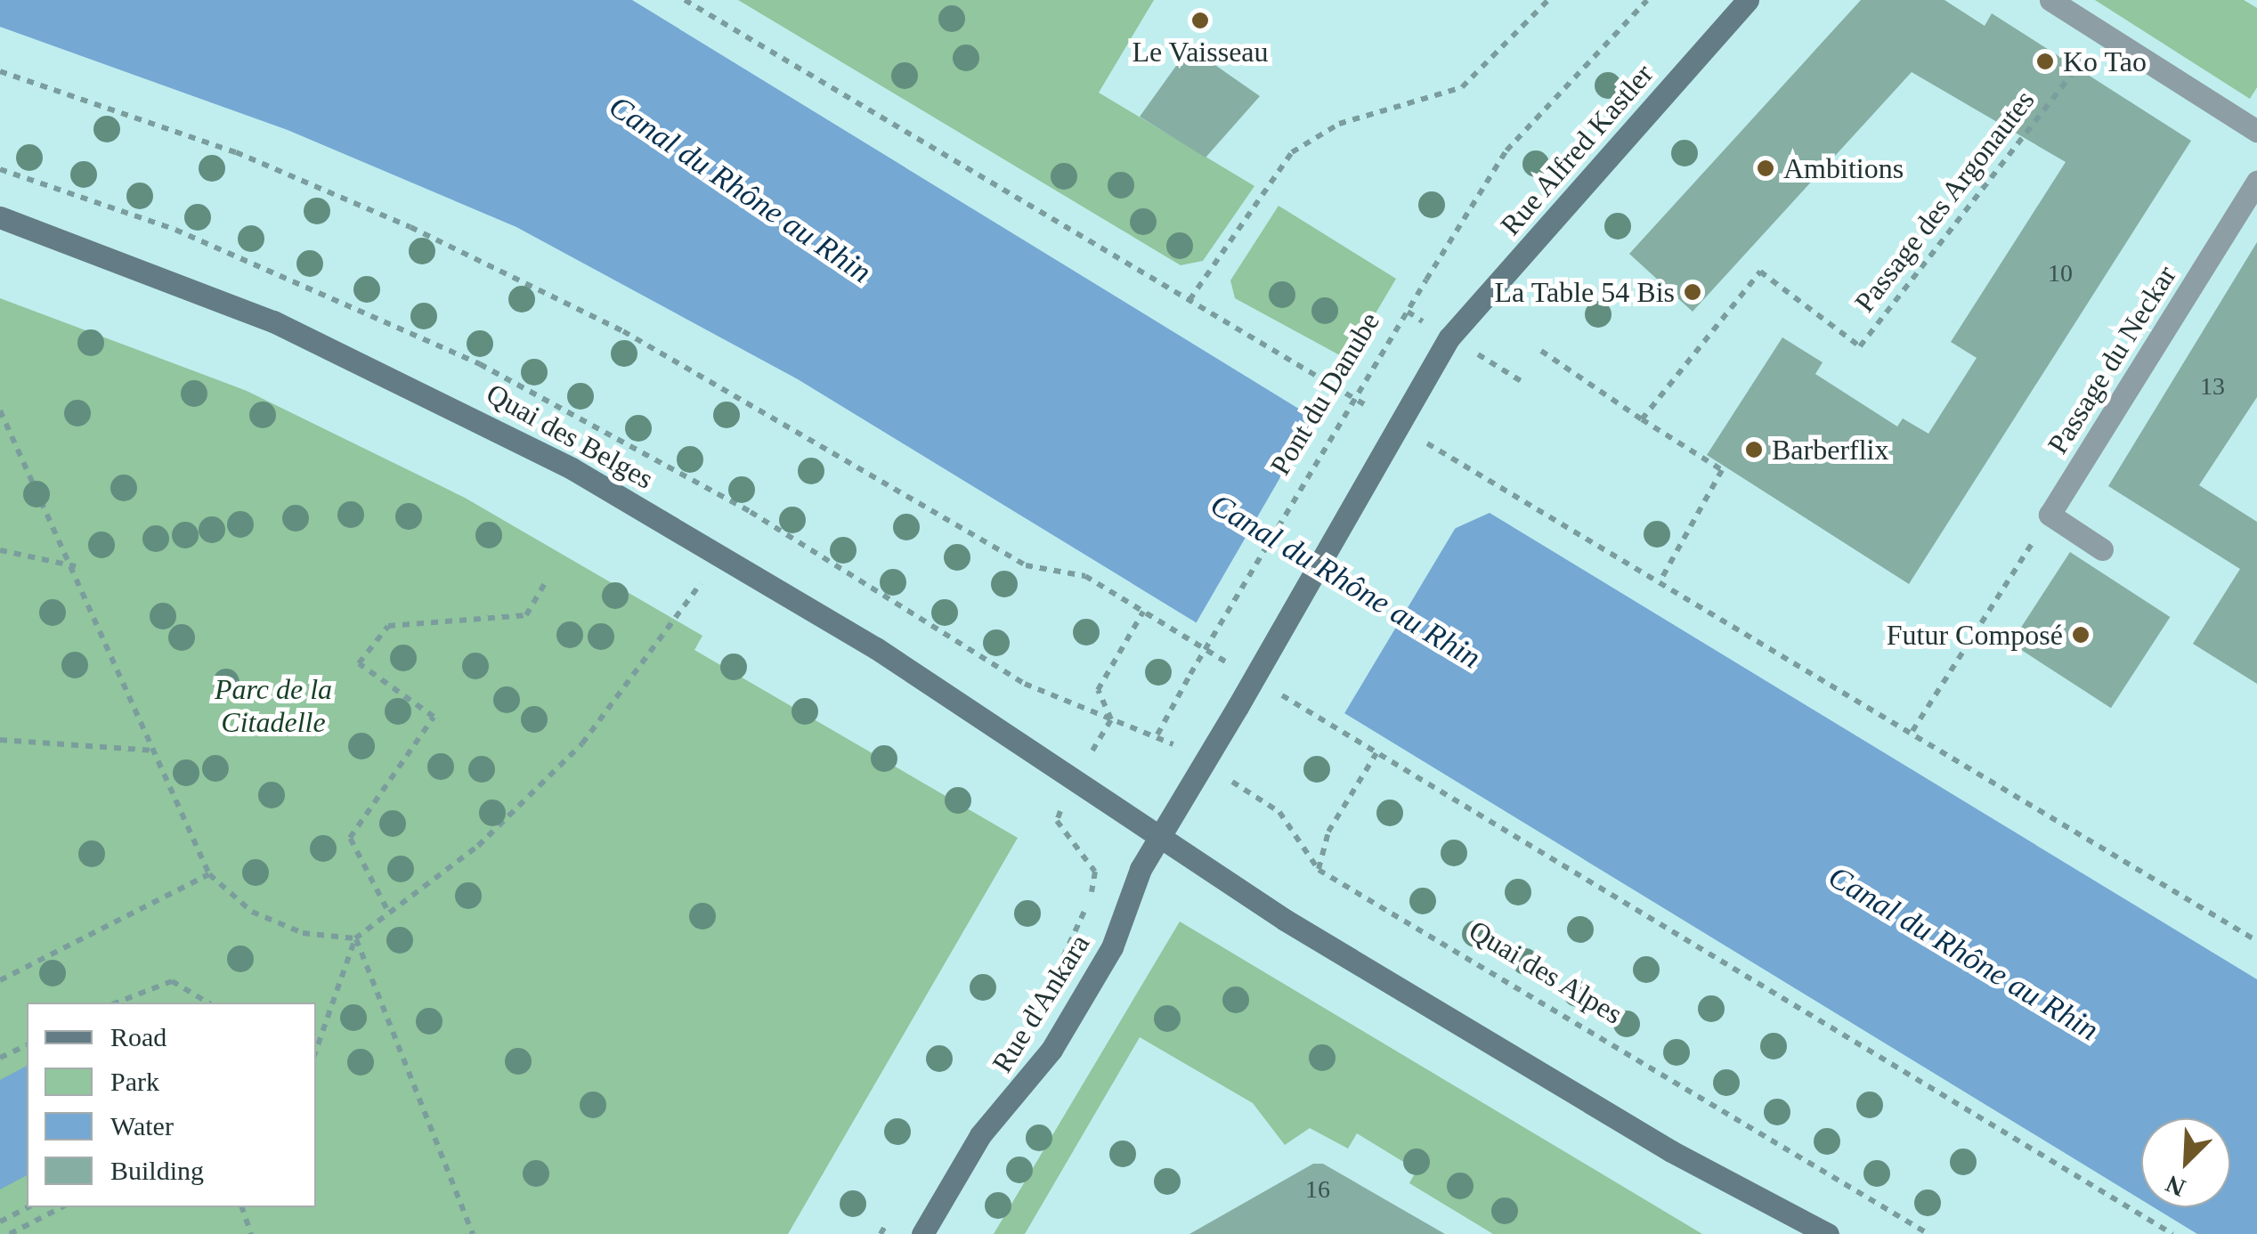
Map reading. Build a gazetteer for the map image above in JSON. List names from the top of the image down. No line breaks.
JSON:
{"streets":{"main road":["Rue Alfred Kastler","Quai des Belges","Rue d'Ankara"],"street":["Passage du Neckar"],"path":["Passage des Argonautes","Pont du Danube","Quai des Alpes"]},"crossings":[["Rue Alfred Kastler","Pont du Danube"],["Rue Alfred Kastler","Quai des Alpes"],["Pont du Danube","Quai des Alpes"],["Quai des Belges","Rue d'Ankara"]],"water":["Canal du Rhône au Rhin"],"parks":["Parc de la Citadelle"],"places":["Le Vaisseau","Ko Tao","Ambitions","La Table 54 Bis","Barberflix","Futur Composé"],"house_numbers":["10","13","16"],"legend":["Road","Park","Water","Building"],"north":"bottom left"}
